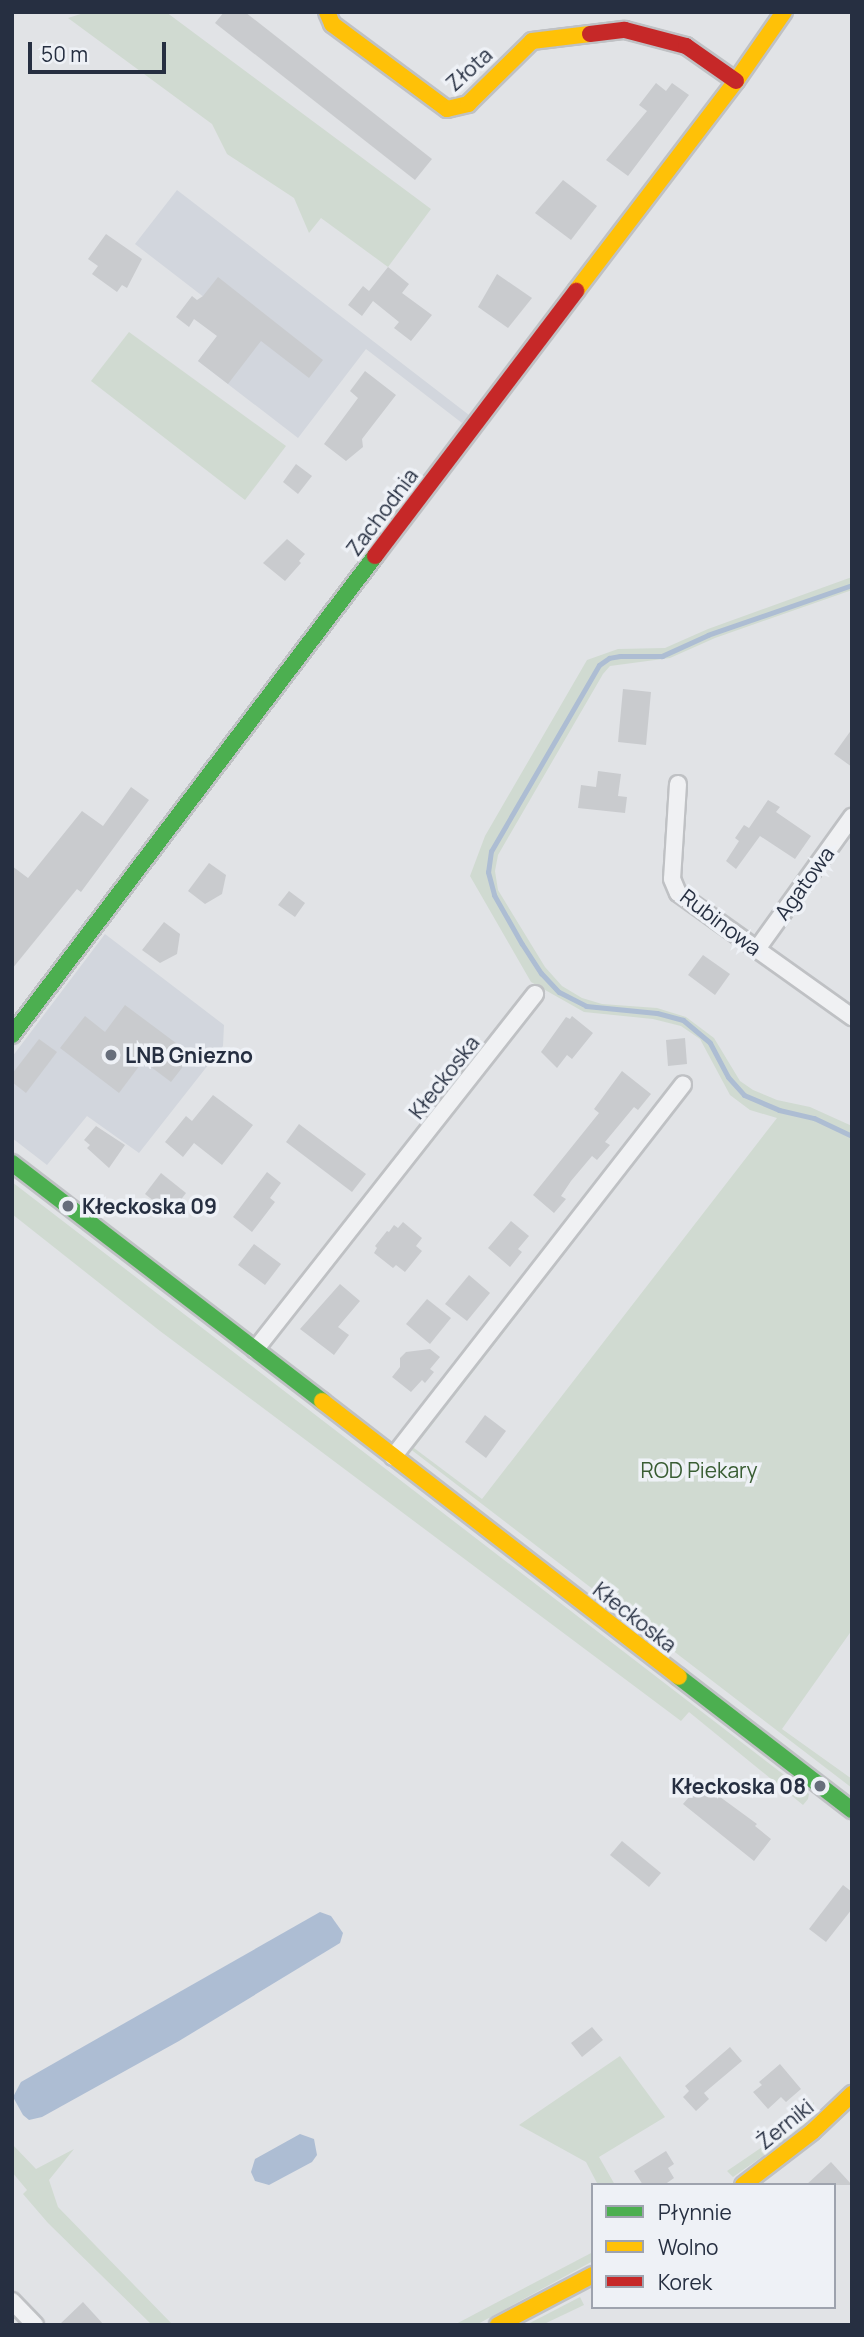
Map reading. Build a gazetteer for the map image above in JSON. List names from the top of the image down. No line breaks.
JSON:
{"streets":{"street":["Złota","Zachodnia","Agatowa","Rubinowa","Kłeckoska","Żerniki"]},"crossings":[["Złota","Zachodnia"],["Agatowa","Rubinowa"]],"parks":["ROD Piekary"],"places":["LNB Gniezno","Kłeckoska 09","Kłeckoska 08"],"legend":["Płynnie","Wolno","Korek"],"scale_bar":"50 m"}
